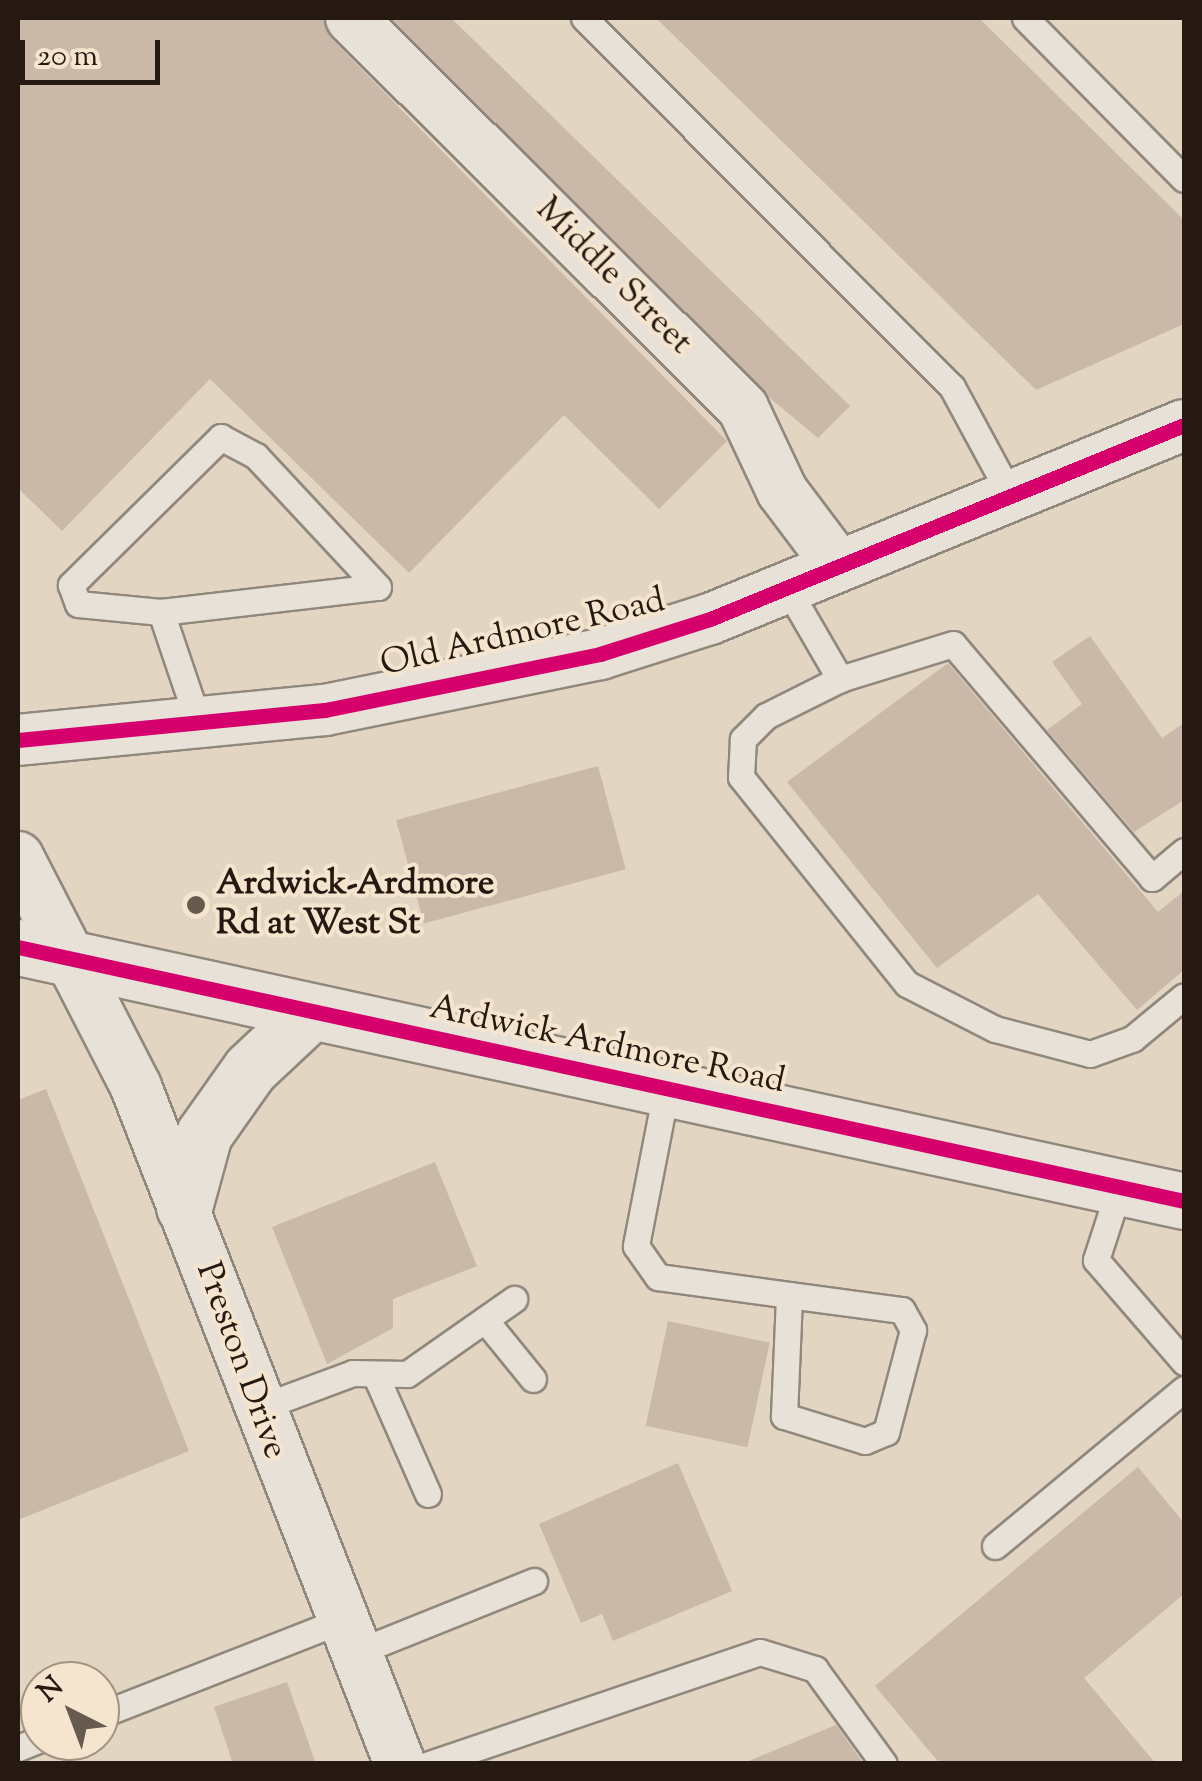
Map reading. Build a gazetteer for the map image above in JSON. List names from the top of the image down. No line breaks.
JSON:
{"streets":{"main road":["Ardwick Ardmore Road"],"street":["Middle Street","Old Ardmore Road","Preston Drive"]},"crossings":[["Middle Street","Old Ardmore Road"],["Ardwick Ardmore Road","Preston Drive"]],"places":["Ardwick-Ardmore Rd at West St"],"scale_bar":"20 m","north":"top left"}
